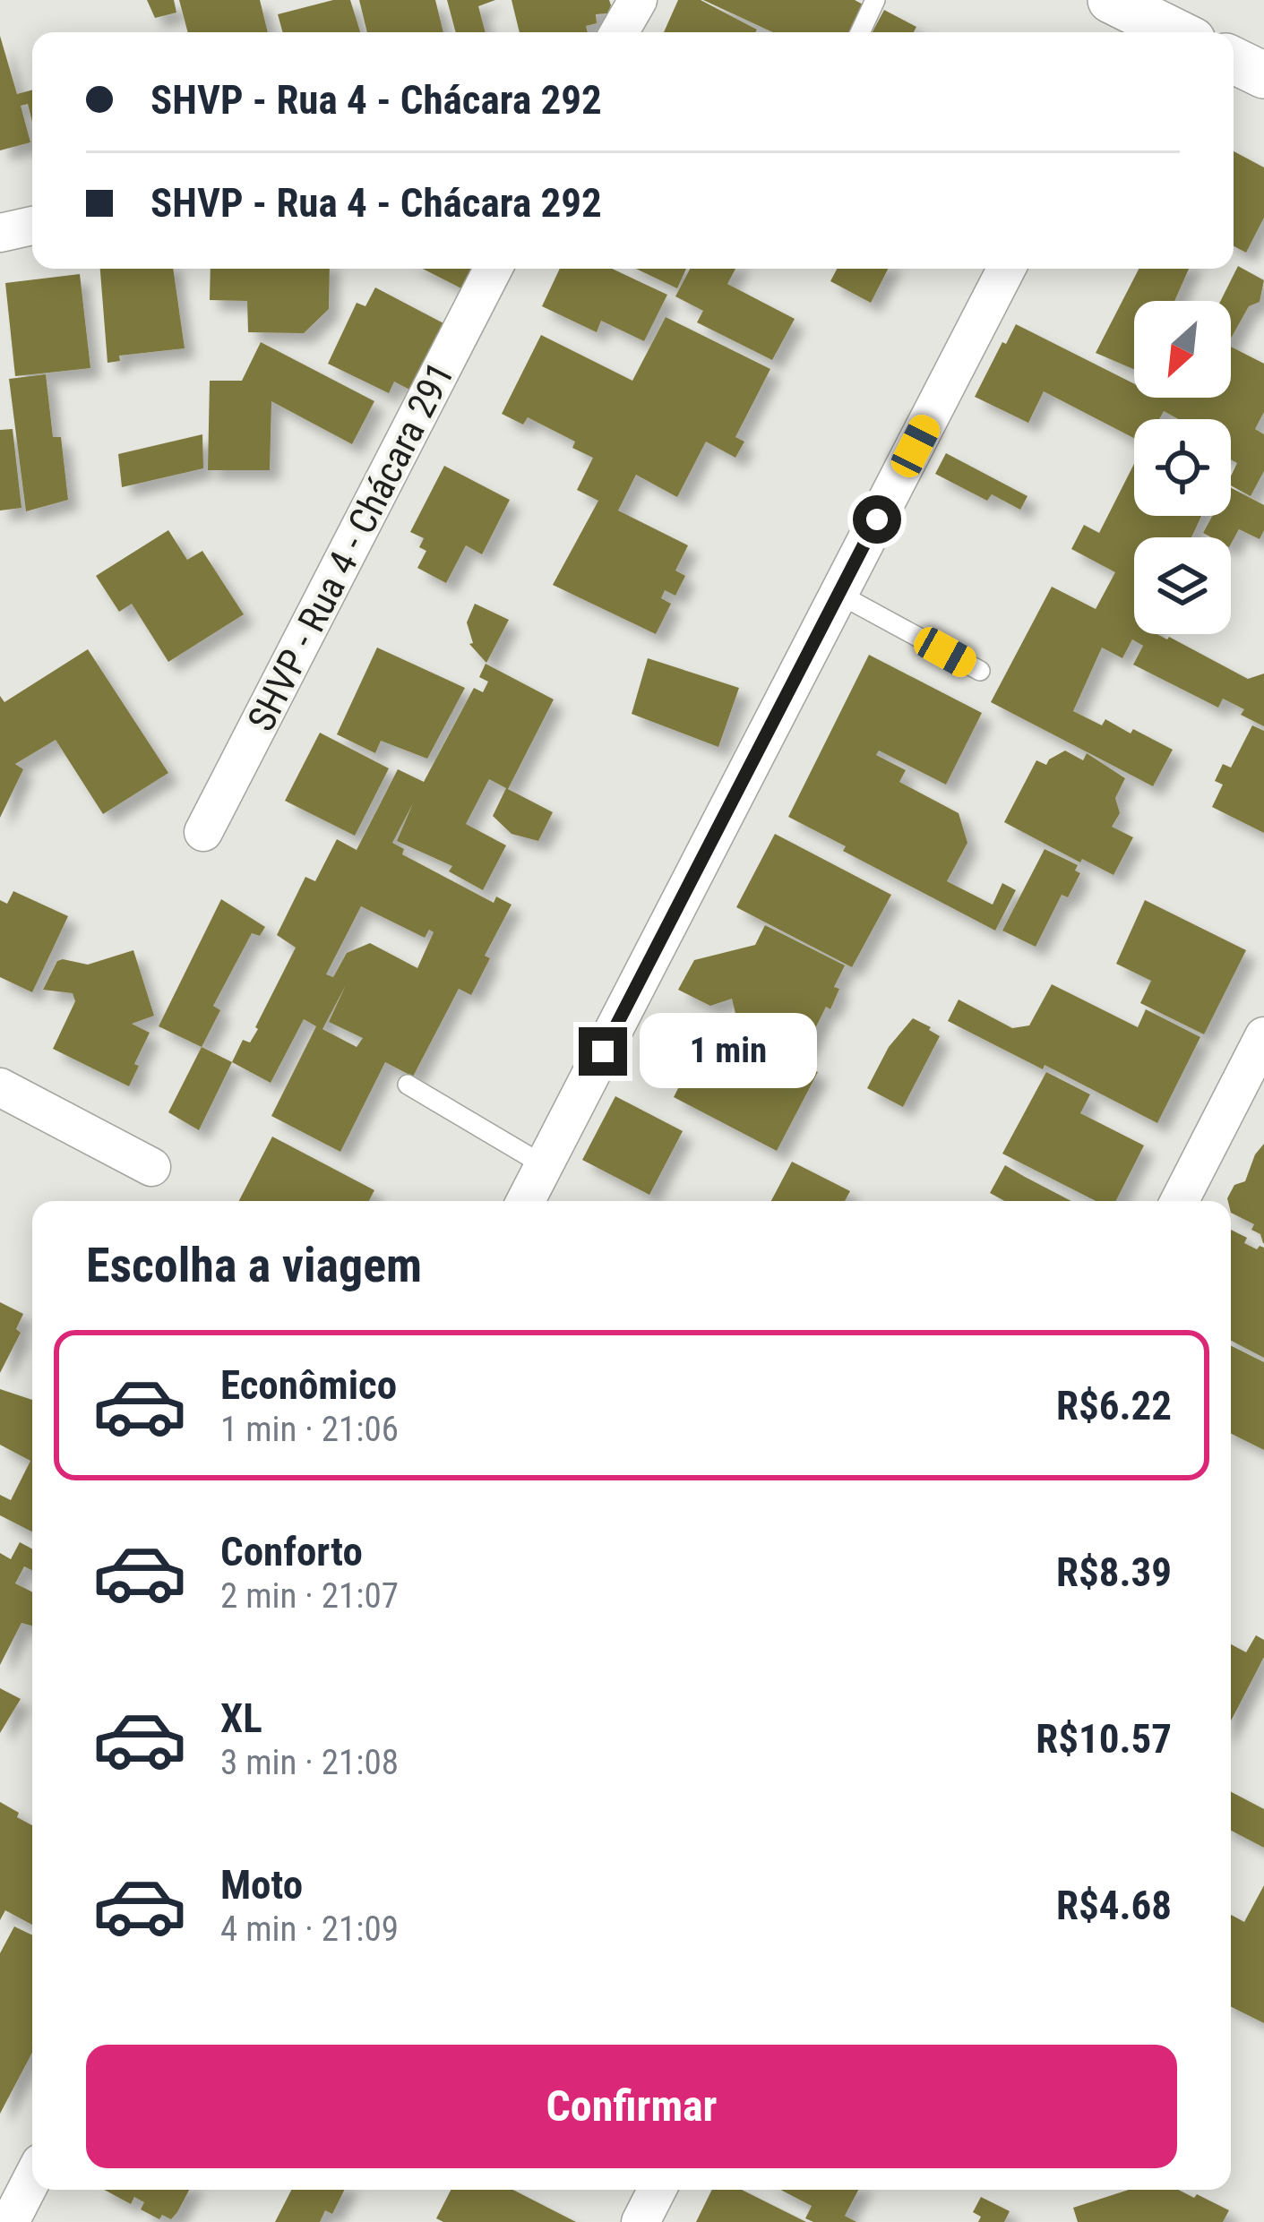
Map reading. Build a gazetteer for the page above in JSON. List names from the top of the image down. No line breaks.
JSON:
{"streets":{"street":["SHVP - Rua 4 - Chácara 291"]},"north":"bottom left","page":{"banner":["SHVP - Rua 4 - Chácara 292","SHVP - Rua 4 - Chácara 292"],"bubble":"1 min","heading":"Escolha a viagem","list":[{"name":"Econômico","note":"1 min · 21:06","value":"R$6.22"},{"name":"Conforto","note":"2 min · 21:07","value":"R$8.39"},{"name":"XL","note":"3 min · 21:08","value":"R$10.57"},{"name":"Moto","note":"4 min · 21:09","value":"R$4.68"}],"buttons":"Confirmar"}}
